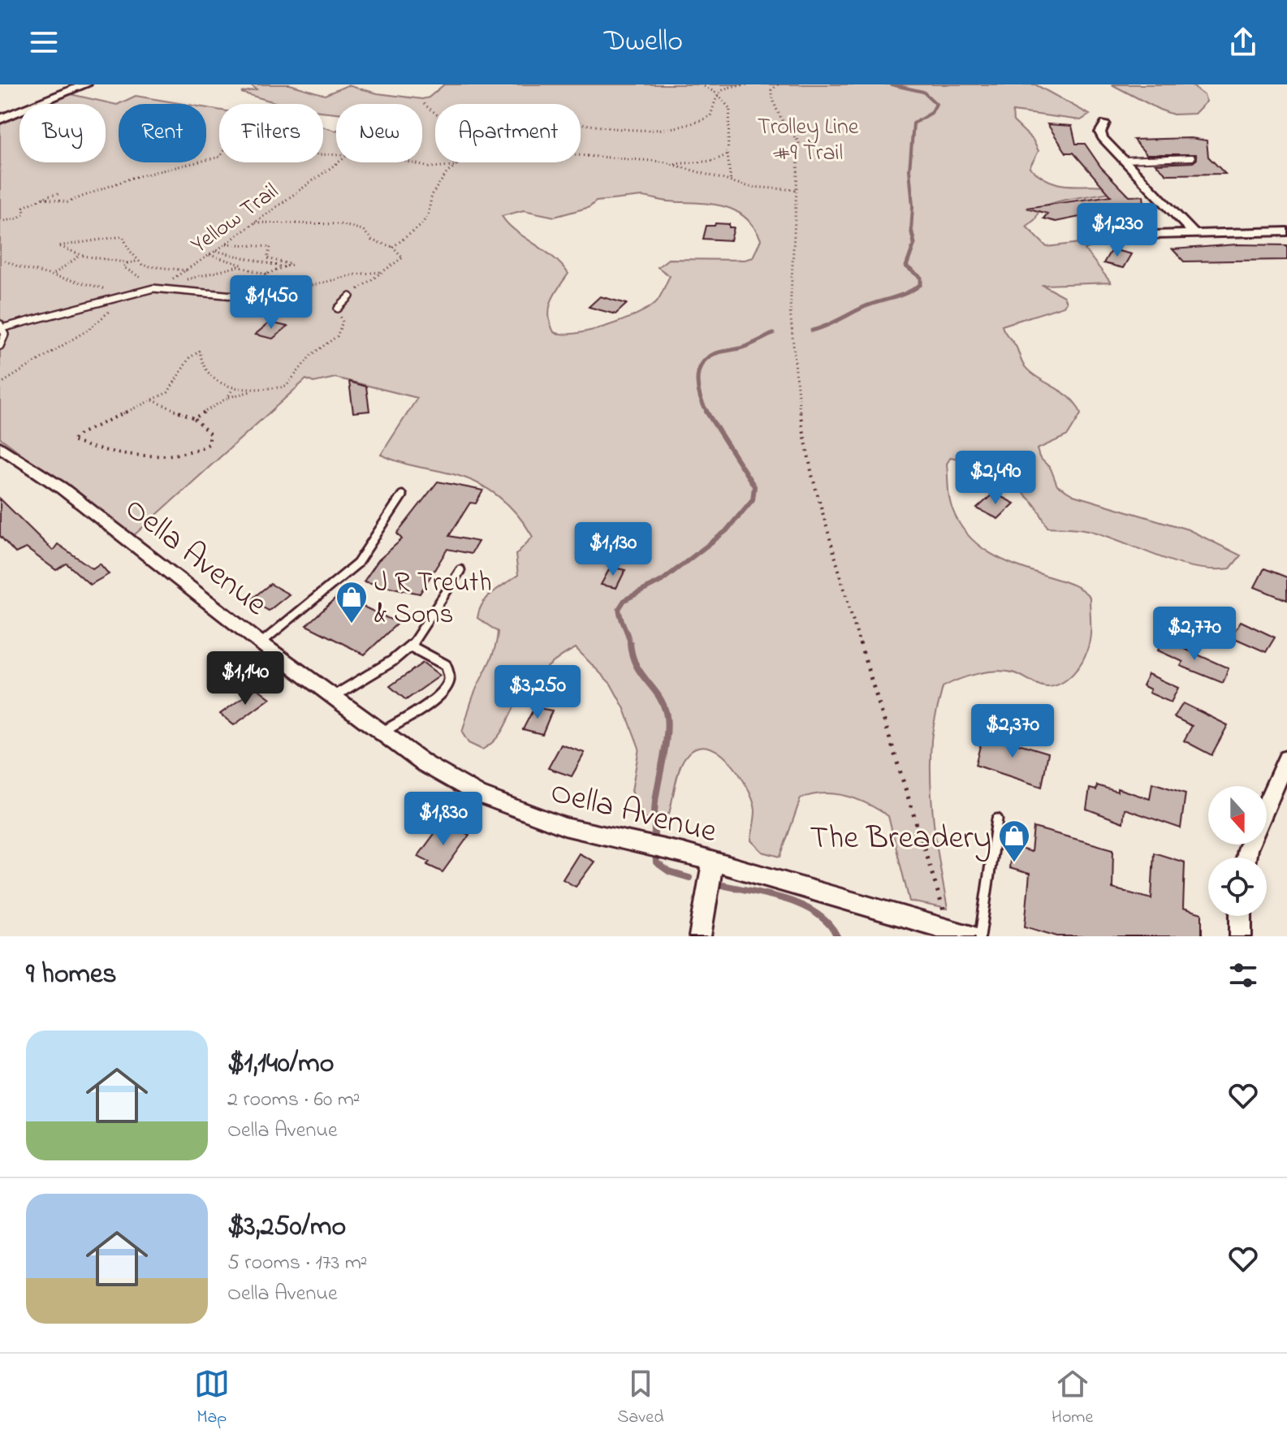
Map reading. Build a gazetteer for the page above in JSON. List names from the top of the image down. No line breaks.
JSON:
{"streets":{"street":["Oella Avenue"],"path":["Yellow Trail"]},"parks":["Trolley Line #9 Trail"],"places":{"shop":["J R Treuth & Sons","The Breadery"]},"north":"bottom","page":{"header":"Dwello","chip":["Buy","Rent","Filters","New","Apartment"],"price":["$1,230","$1,450","$2,490","$1,130","$2,770","$1,140","$3,250","$2,370","$1,830"],"heading":"9 homes","list":[{"name":"$1,140/mo","note":"2 rooms · 60 m² · Oella Avenue"},{"name":"$3,250/mo","note":"5 rooms · 173 m² · Oella Avenue"}],"tabs":["Map","Saved","Home"]}}
